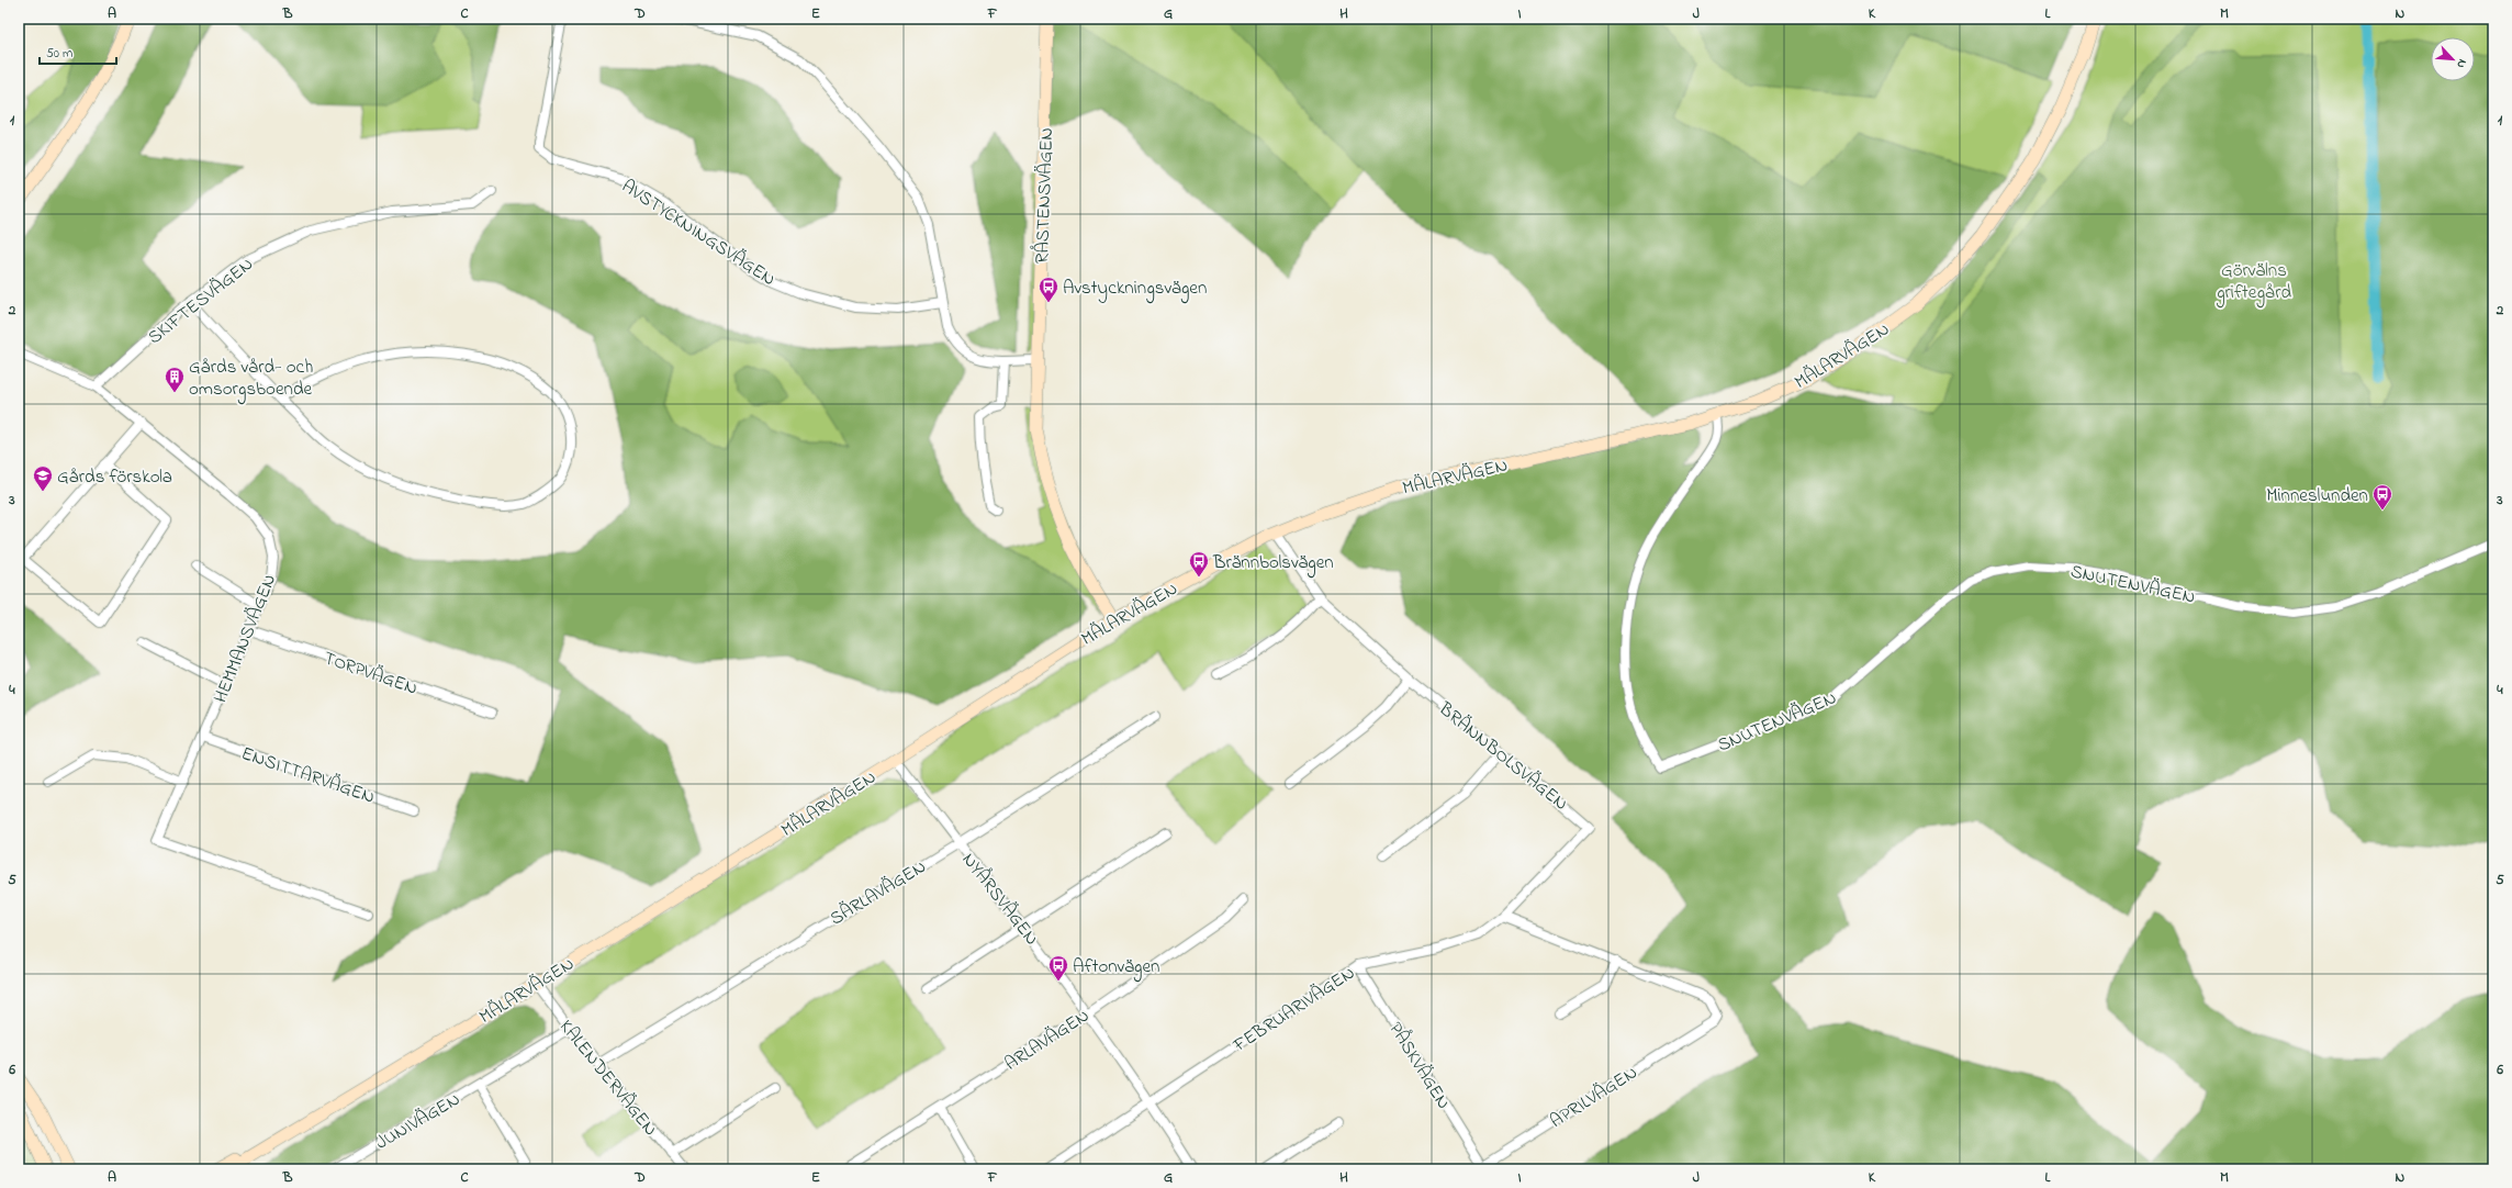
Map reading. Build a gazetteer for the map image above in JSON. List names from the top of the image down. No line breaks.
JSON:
{"streets":{"street":["RÅSTENSVÄGEN","AVSTYCKNINGSVÄGEN","SKIFTESVÄGEN","MÄLARVÄGEN","SNUTENVÄGEN","HEMMANSVÄGEN","TORPVÄGEN","BRÄNNBOLSVÄGEN","ENSITTARVÄGEN","SÄRLAVÄGEN","NYÅRSVÄGEN","FEBRUARIVÄGEN","ARLAVÄGEN","PÅSKVÄGEN","KALENDERVÄGEN","APRILVÄGEN","JUNIVÄGEN"]},"crossings":[["RÅSTENSVÄGEN","MÄLARVÄGEN"],["SKIFTESVÄGEN","HEMMANSVÄGEN"],["MÄLARVÄGEN","SNUTENVÄGEN"],["MÄLARVÄGEN","BRÄNNBOLSVÄGEN"],["MÄLARVÄGEN","NYÅRSVÄGEN"],["MÄLARVÄGEN","KALENDERVÄGEN"],["HEMMANSVÄGEN","TORPVÄGEN"],["HEMMANSVÄGEN","ENSITTARVÄGEN"],["BRÄNNBOLSVÄGEN","FEBRUARIVÄGEN"],["SÄRLAVÄGEN","NYÅRSVÄGEN"],["SÄRLAVÄGEN","KALENDERVÄGEN"],["NYÅRSVÄGEN","FEBRUARIVÄGEN"],["NYÅRSVÄGEN","ARLAVÄGEN"],["FEBRUARIVÄGEN","PÅSKVÄGEN"],["PÅSKVÄGEN","APRILVÄGEN"],["KALENDERVÄGEN","JUNIVÄGEN"]],"parks":["Görvälns griftegård"],"places":{"bus stop":["Avstyckningsvägen","Minneslunden","Brännbolsvägen","Aftonvägen"],"building":["Gårds vård- och omsorgsboende"],"school or university":["Gårds förskola"]},"scale_bar":"50 m","north":"bottom right","grid":{"columns":["A","B","C","D","E","F","G","H","I","J","K","L","M","N"],"rows":["1","2","3","4","5","6"]}}
